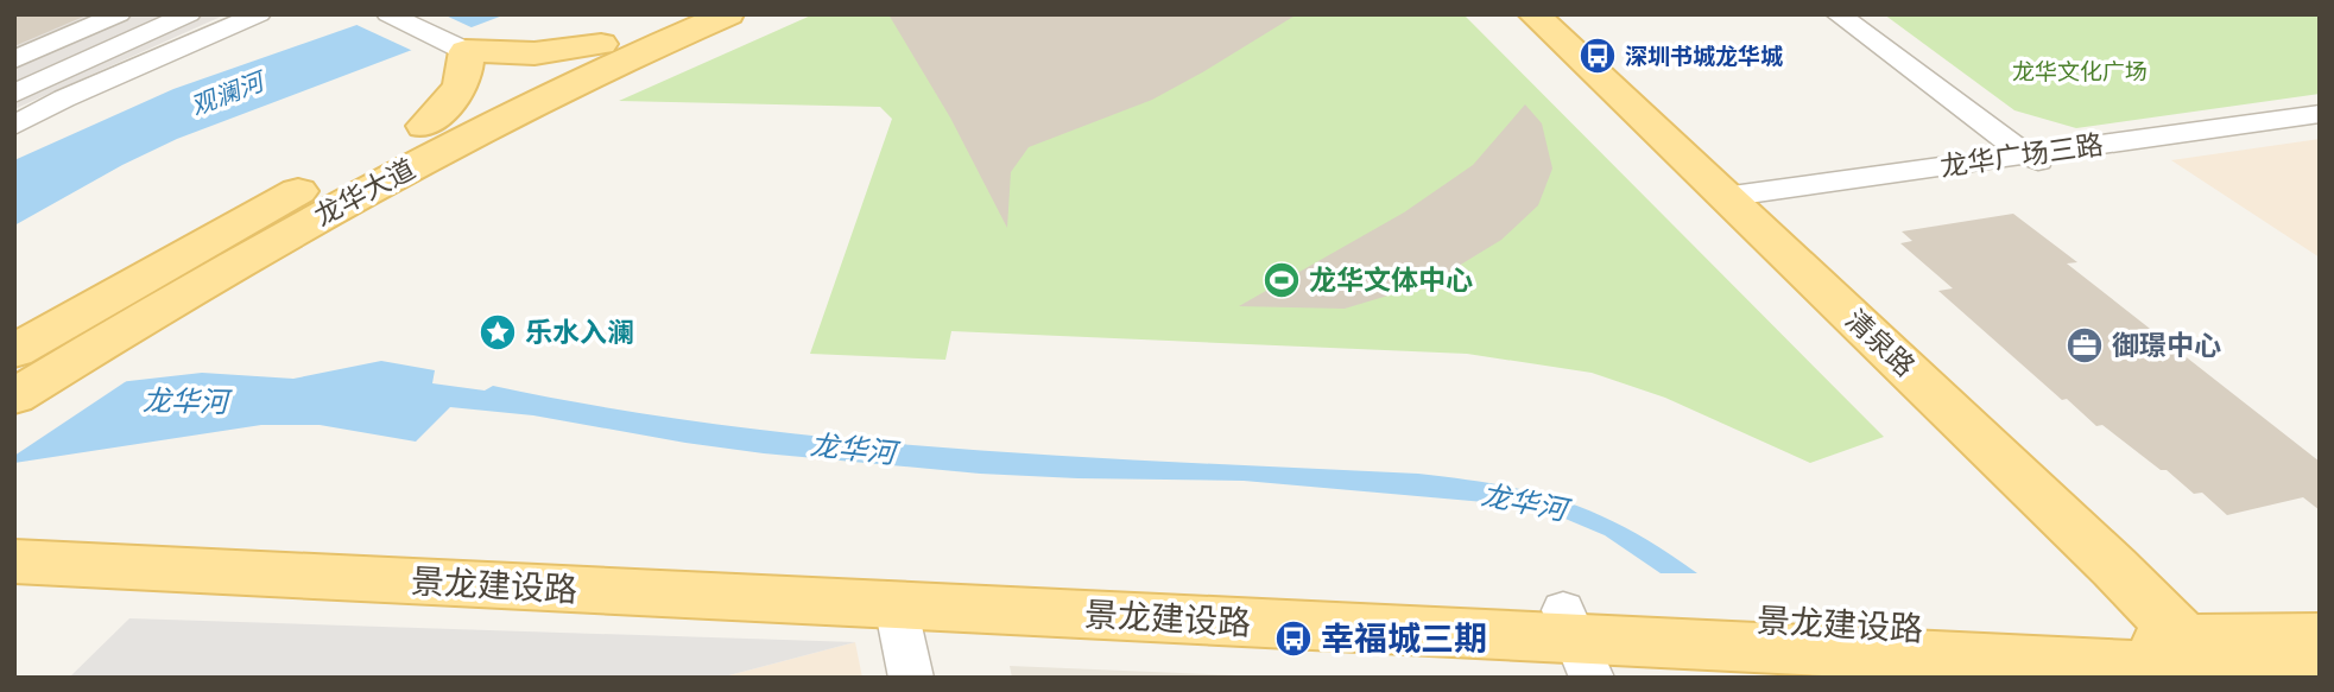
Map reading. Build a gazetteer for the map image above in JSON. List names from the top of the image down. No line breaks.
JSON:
{"streets":{"main road":["龙华大道","清泉路","景龙建设路"],"street":["龙华广场三路"]},"crossings":[["龙华广场三路","清泉路"],["清泉路","景龙建设路"]],"water":["观澜河","龙华河"],"parks":["龙华文化广场"],"places":{"bus stop":["深圳书城龙华城","幸福城三期"],"sports":["龙华文体中心"],"place":["乐水入澜"],"office":["御璟中心"]}}
